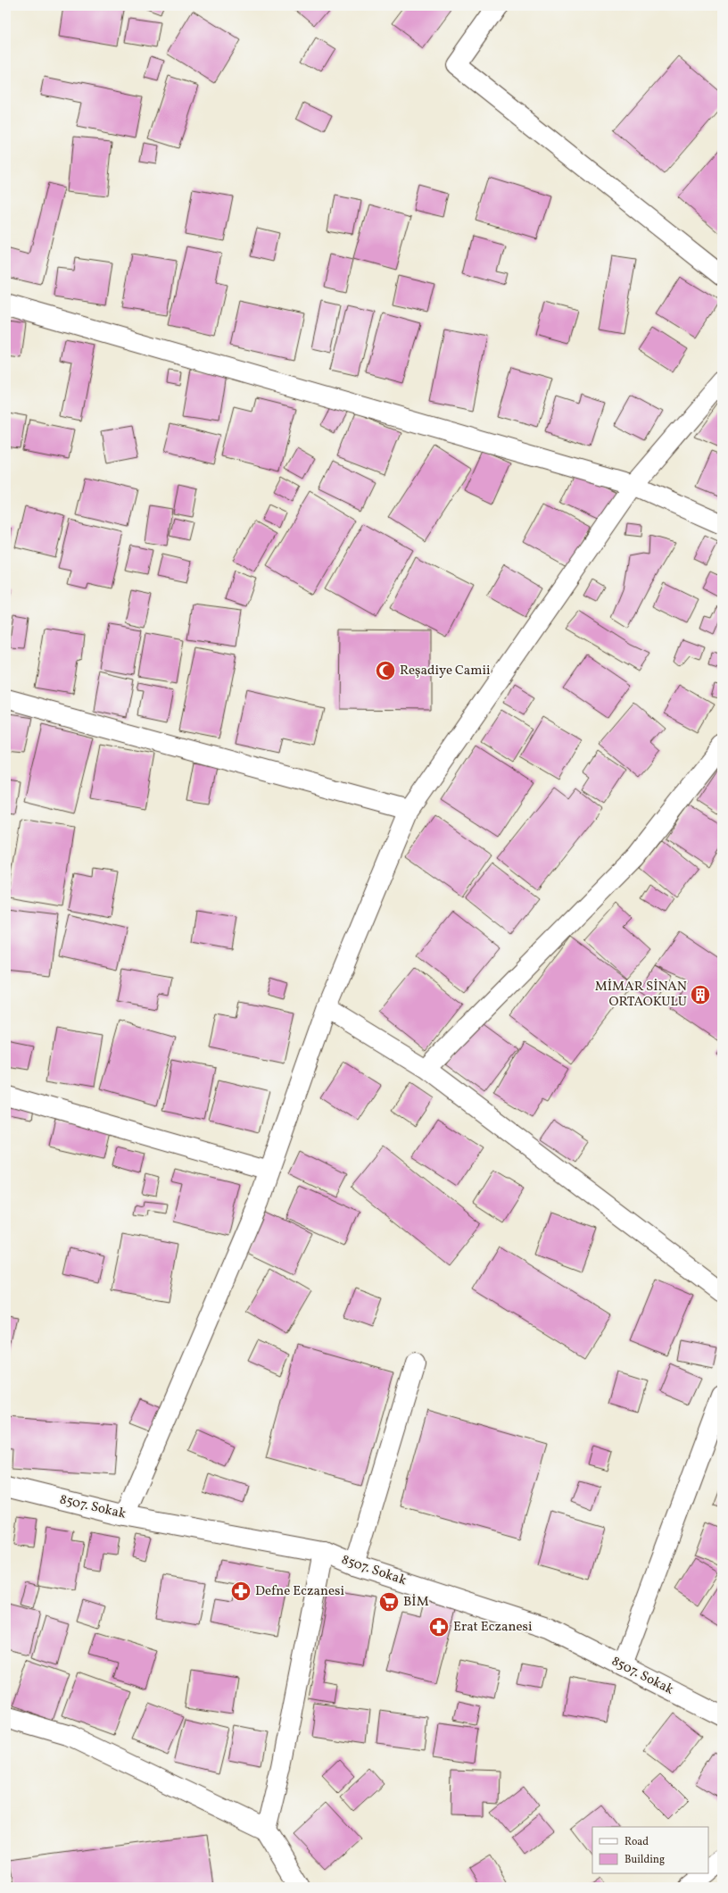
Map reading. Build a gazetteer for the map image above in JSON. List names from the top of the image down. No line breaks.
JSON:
{"streets":{"street":["8507. Sokak"]},"places":{"mosque":["Reşadiye Camii"],"building":["MİMAR SİNAN ORTAOKULU"],"pharmacy":["Defne Eczanesi","Erat Eczanesi"],"supermarket":["BİM"]},"legend":["Road","Building"]}
